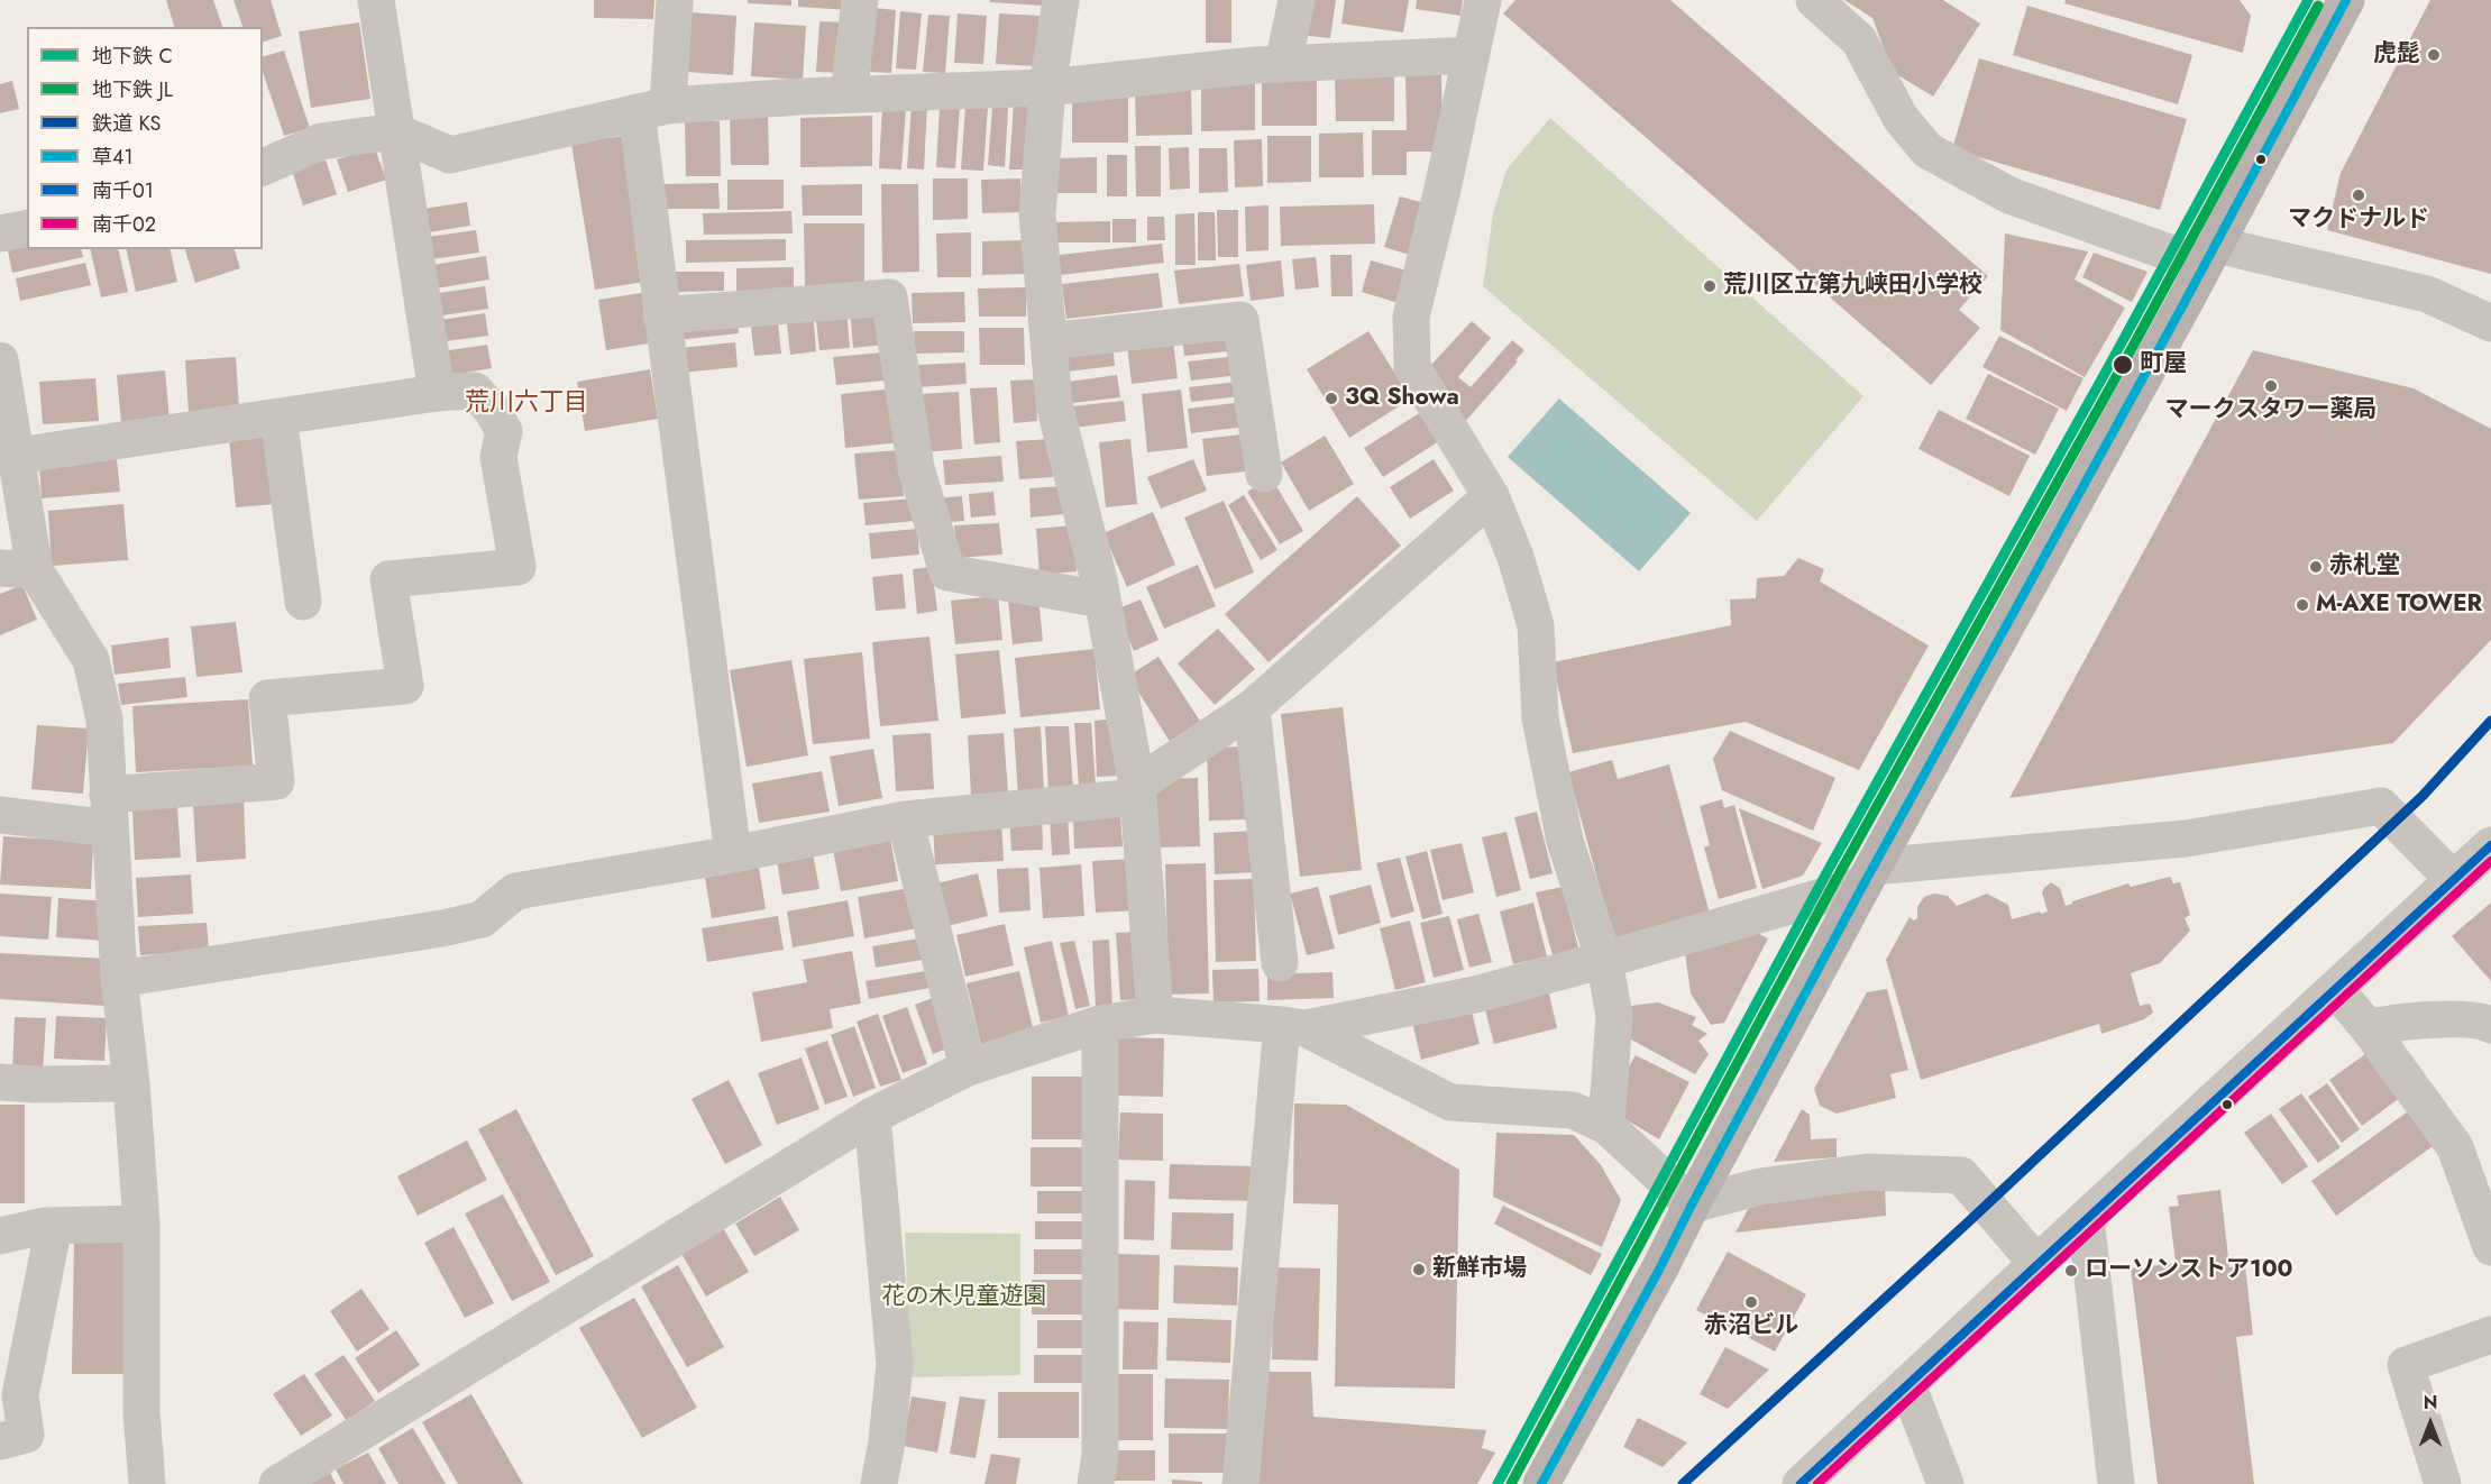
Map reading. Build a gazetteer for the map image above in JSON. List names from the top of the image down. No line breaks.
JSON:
{"districts":["荒川六丁目"],"parks":["花の木児童遊園"],"places":["虎髭","マクドナルド","荒川区立第九峡田小学校","町屋","マークスタワー薬局","3Q Showa","赤札堂","M-AXE TOWER","新鮮市場","ローソンストア100","赤沼ビル"],"lines":["metro line C","transit line 草41","metro line JL","rail line KS","transit line 南千01","transit line 南千02"],"legend":["地下鉄 C","地下鉄 JL","鉄道 KS","草41","南千01","南千02"],"north":"top"}
